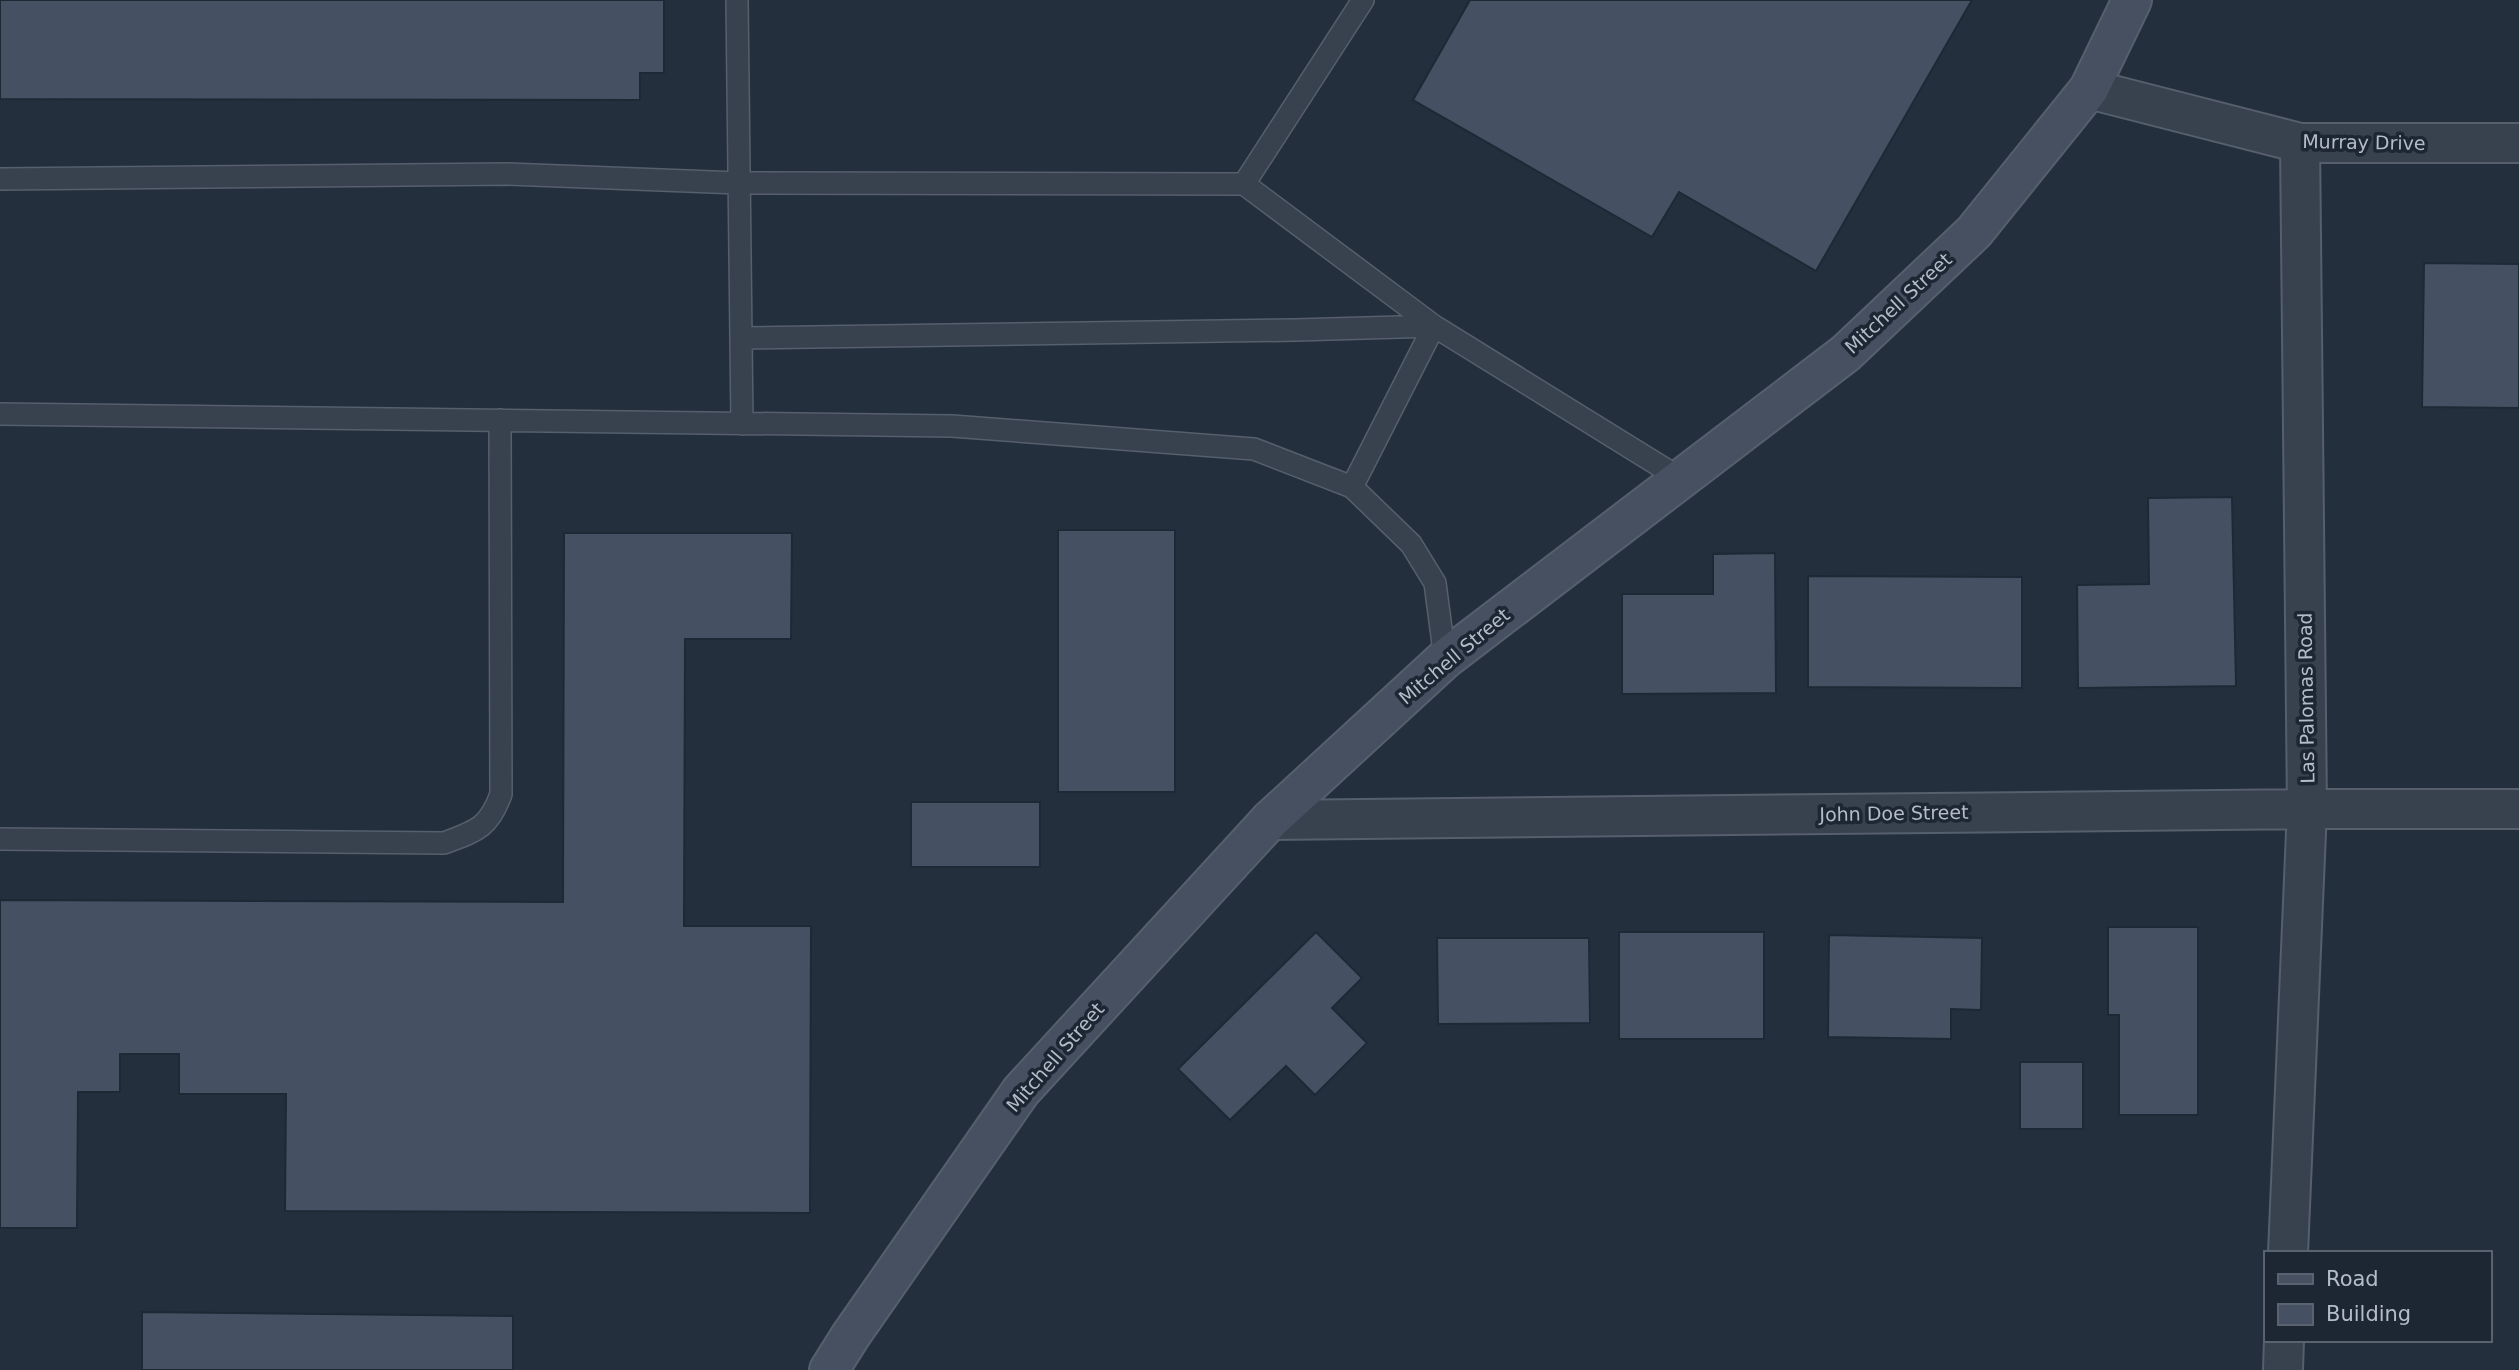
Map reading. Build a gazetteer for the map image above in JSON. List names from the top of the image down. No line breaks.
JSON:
{"streets":{"street":["Murray Drive","Mitchell Street","Las Palomas Road","John Doe Street"]},"crossings":[["Murray Drive","Mitchell Street"],["Murray Drive","Las Palomas Road"],["Mitchell Street","John Doe Street"],["Las Palomas Road","John Doe Street"]],"legend":["Road","Building"]}
